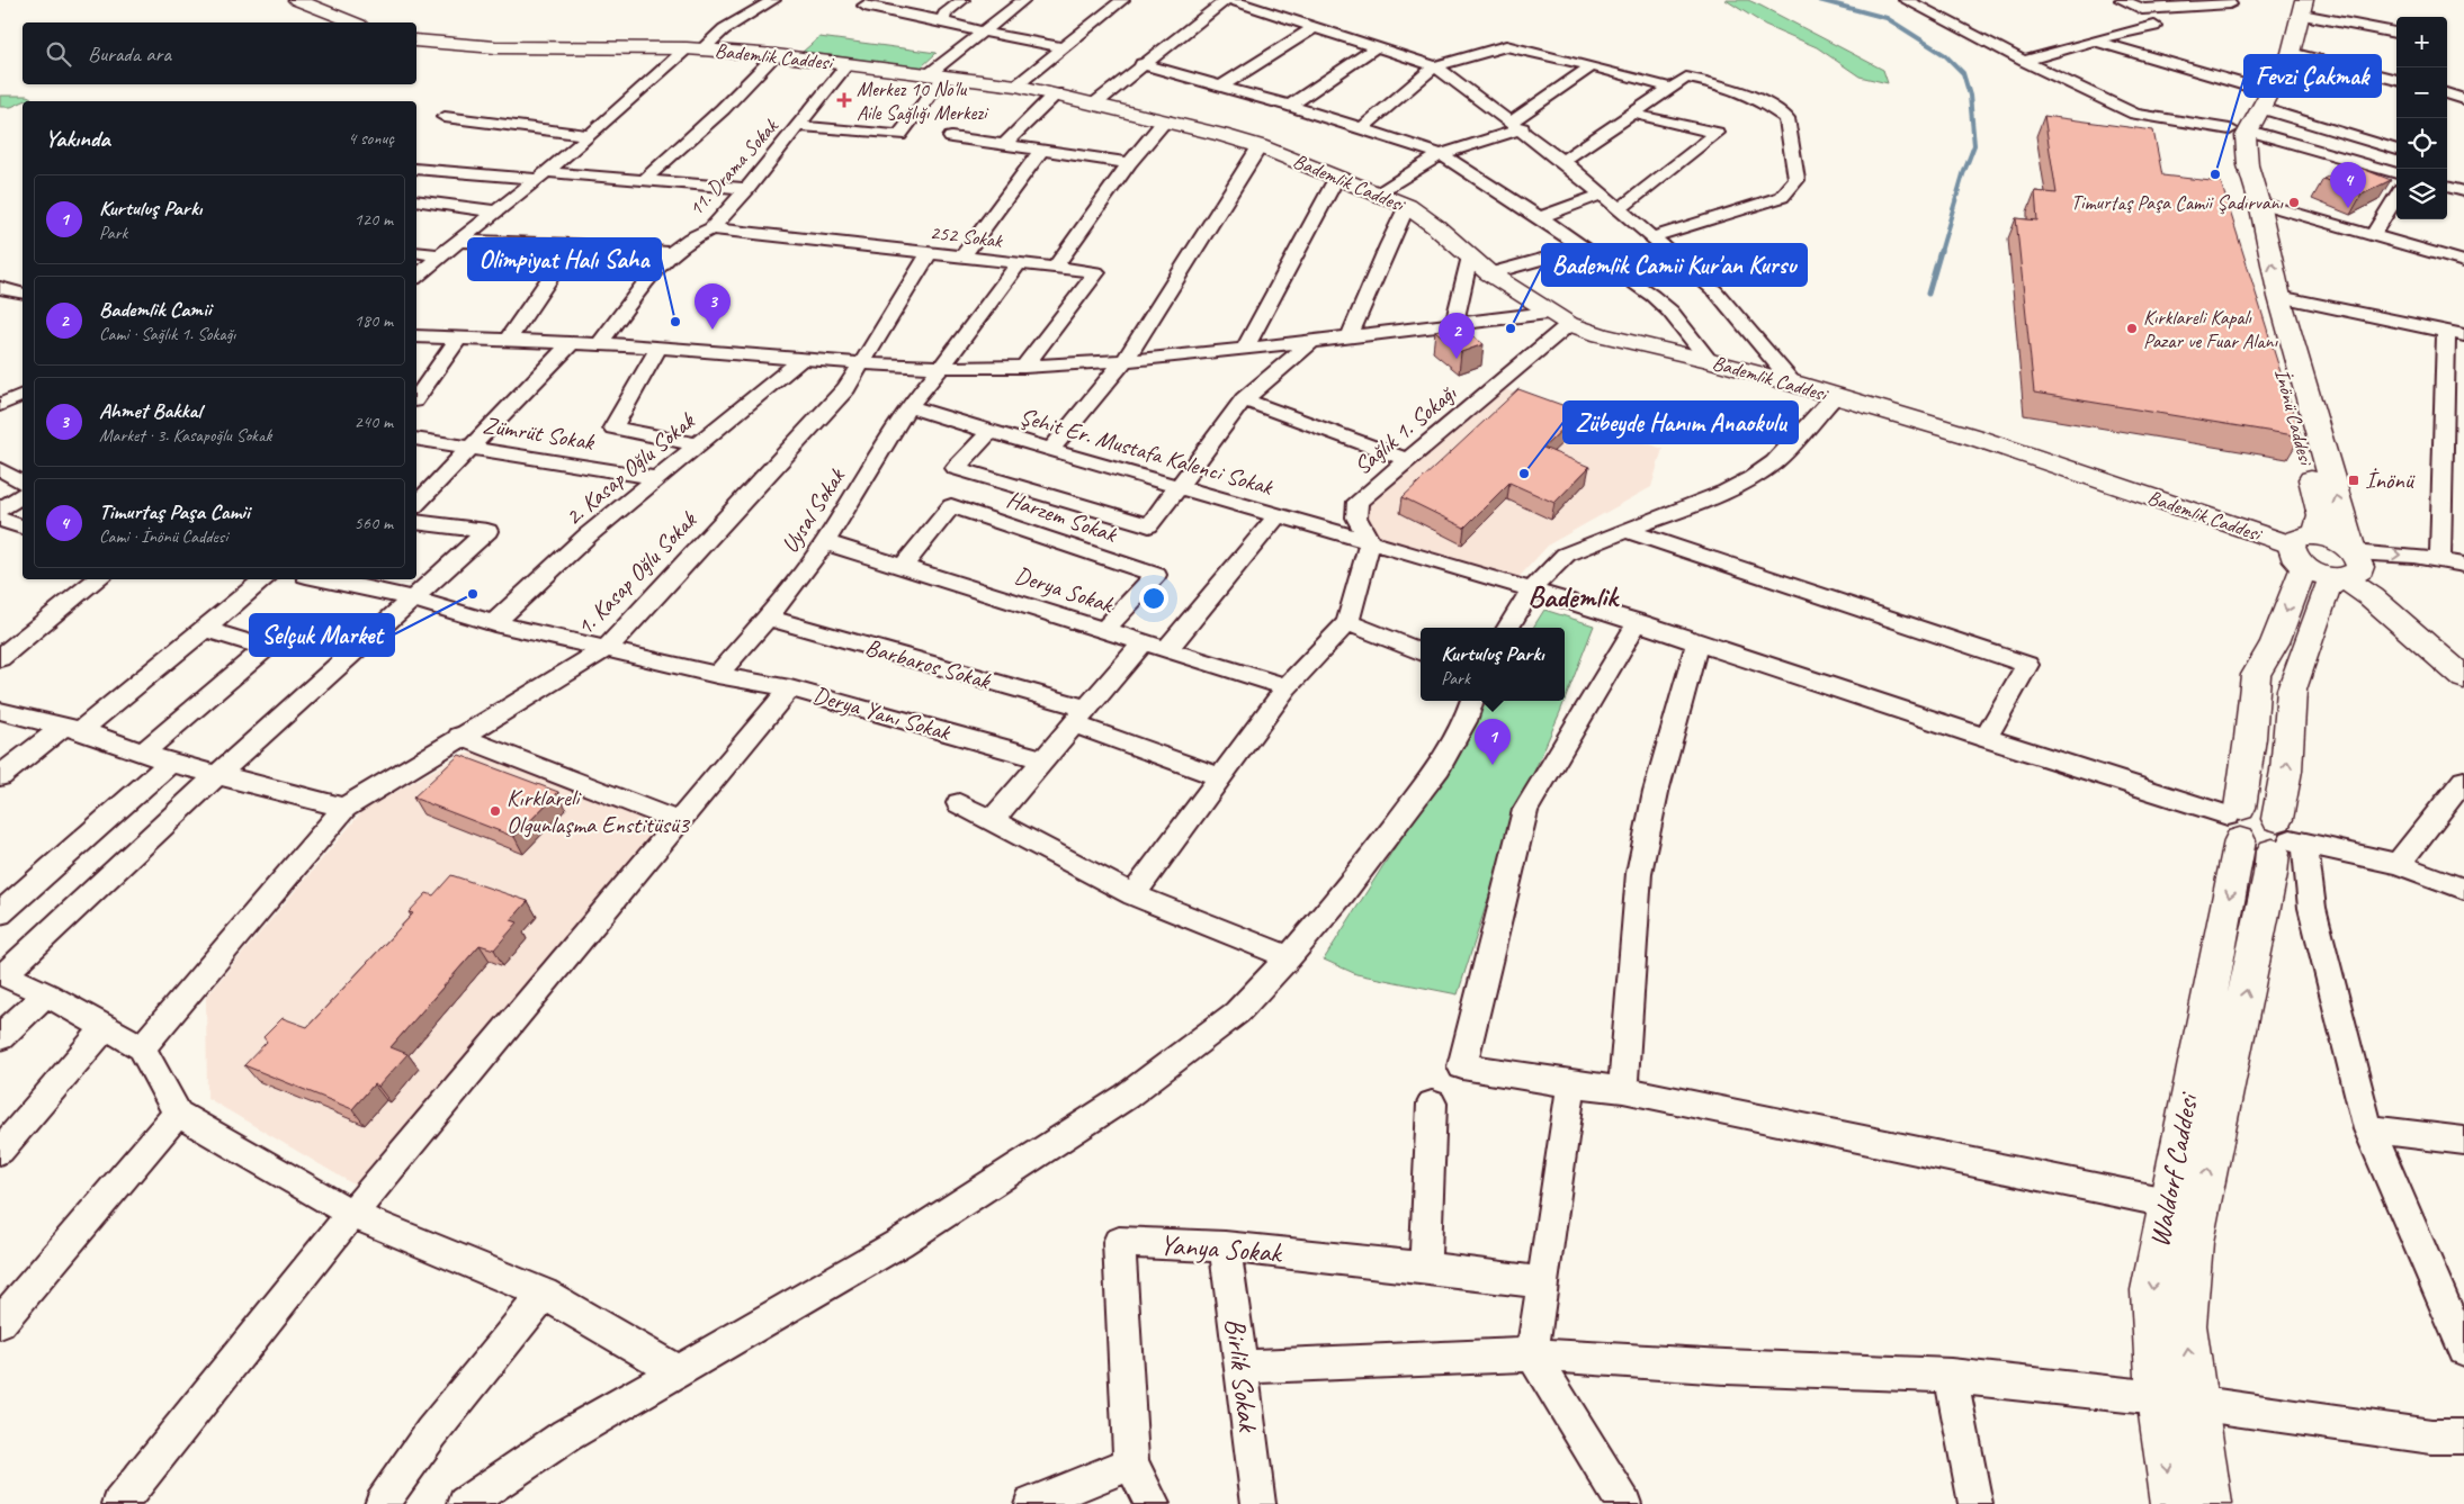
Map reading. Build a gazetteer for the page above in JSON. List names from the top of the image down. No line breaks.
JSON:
{"streets":{"main road":["Bademlik Caddesi","İnönü Caddesi","Waldorf Caddesi"],"street":["11. Drama Sokak","252 Sokak","Sağlık 1. Sokağı","Zümrüt Sokak","Şehit Er. Mustafa Kalenci Sokak","2. Kasap Oğlu Sokak","Uysal Sokak","Harzem Sokak","1. Kasap Oğlu Sokak","Derya Sokak","Barbaros Sokak","Derya Yanı Sokak","Yanya Sokak","Birlik Sokak"]},"crossings":[["Bademlik Caddesi","11. Drama Sokak"],["Bademlik Caddesi","İnönü Caddesi"],["Bademlik Caddesi","Sağlık 1. Sokağı"],["Bademlik Caddesi","Waldorf Caddesi"],["11. Drama Sokak","252 Sokak"],["252 Sokak","Uysal Sokak"],["252 Sokak","1. Kasap Oğlu Sokak"],["İnönü Caddesi","Waldorf Caddesi"],["Sağlık 1. Sokağı","Şehit Er. Mustafa Kalenci Sokak"],["Zümrüt Sokak","2. Kasap Oğlu Sokak"],["Şehit Er. Mustafa Kalenci Sokak","Uysal Sokak"],["Şehit Er. Mustafa Kalenci Sokak","Waldorf Caddesi"],["2. Kasap Oğlu Sokak","Derya Yanı Sokak"],["Uysal Sokak","Derya Sokak"],["Uysal Sokak","Barbaros Sokak"],["Uysal Sokak","Derya Yanı Sokak"],["Harzem Sokak","Derya Sokak"],["1. Kasap Oğlu Sokak","Derya Yanı Sokak"],["Yanya Sokak","Birlik Sokak"]],"districts":["Bademlik"],"places":{"health":["Merkez 10 No'lu Aile Sağlığı Merkezi"],"other":["Fevzi Çakmak","Timurtaş Paşa Camii Şadırvanı","Olimpiyat Halı Saha","Bademlik Camii Kur'an Kursu","Kırklareli Kapalı Pazar ve Fuar Alanı","Zübeyde Hanım Anaokulu","Selçuk Market","Kırklareli Olgunlaşma Enstitüsü3"],"transit":["İnönü"]},"page":{"map_buttons":["+","−"],"search":"Burada ara","heading":["Yakında","4 sonuç"],"pins":["4","3","2","1"],"list":[{"mark":"1","name":"Kurtuluş Parkı","note":"Park","value":"120 m"},{"mark":"2","name":"Bademlik Camii","note":"Cami · Sağlık 1. Sokağı","value":"180 m"},{"mark":"3","name":"Ahmet Bakkal","note":"Market · 3. Kasapoğlu Sokak","value":"240 m"},{"mark":"4","name":"Timurtaş Paşa Camii","note":"Cami · İnönü Caddesi","value":"560 m"}],"popup":["Kurtuluş Parkı","Park"]}}
